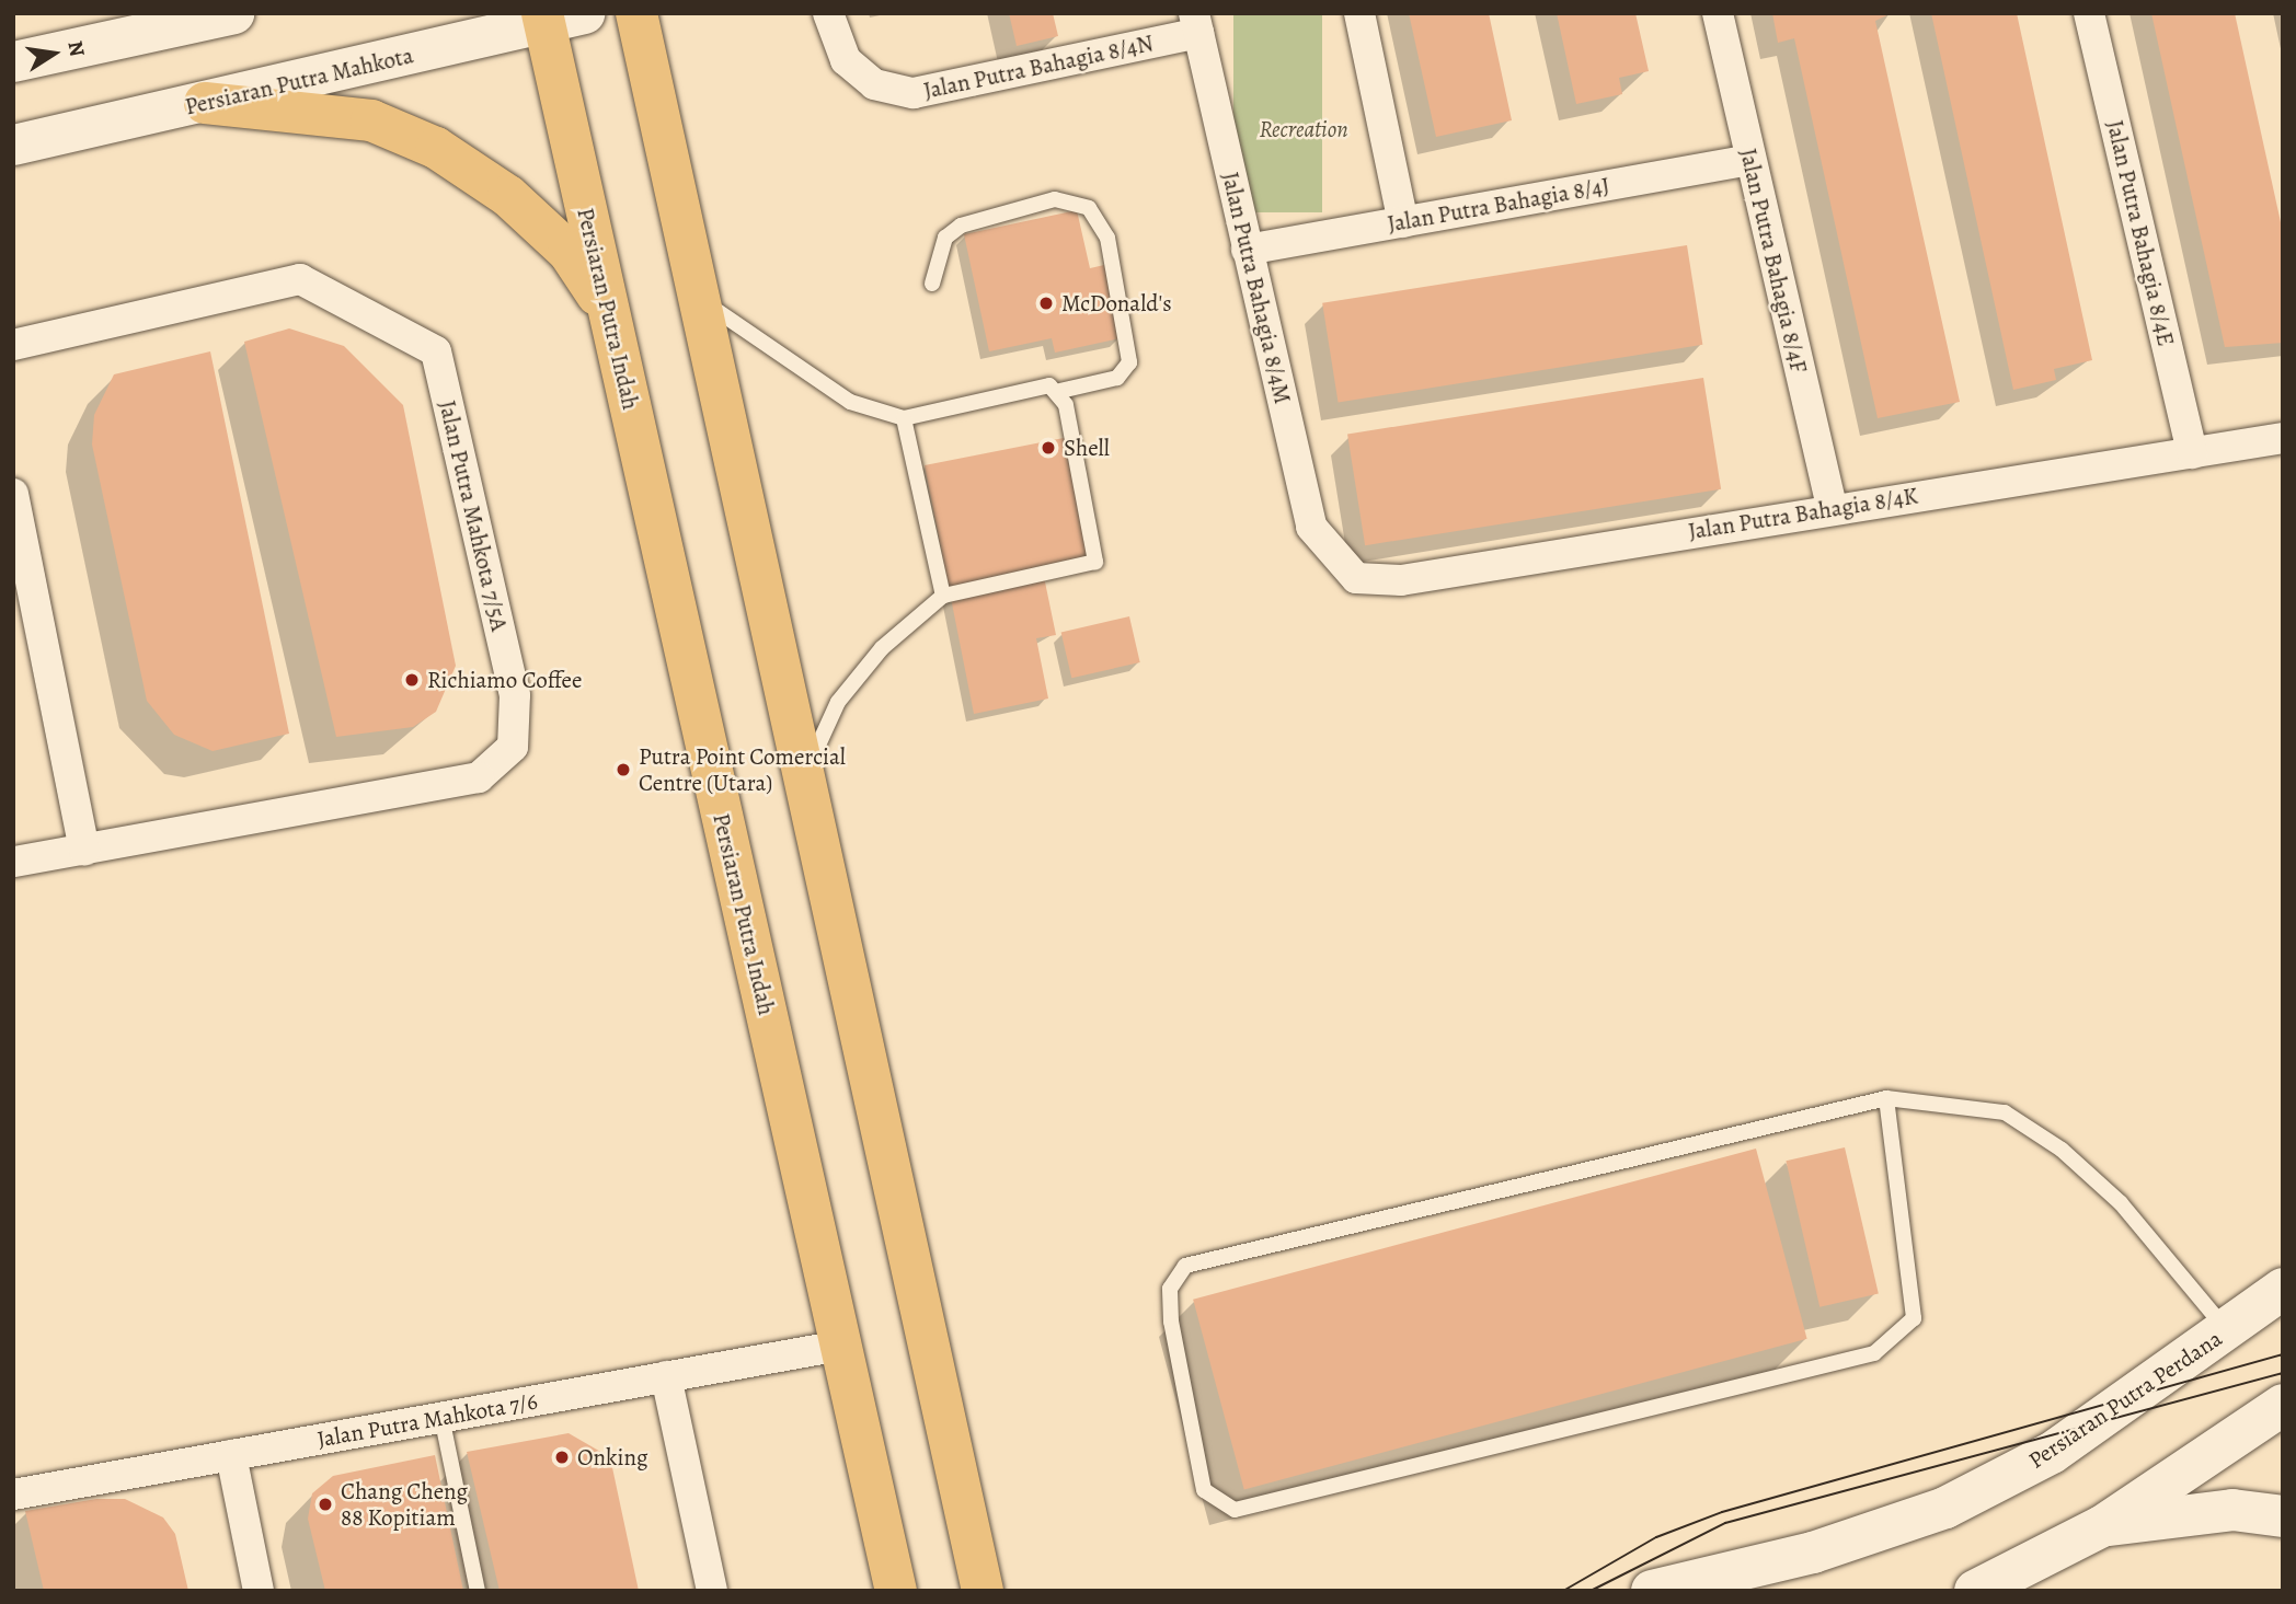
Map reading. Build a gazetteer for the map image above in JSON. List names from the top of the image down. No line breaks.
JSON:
{"streets":{"main road":["Persiaran Putra Indah","Persiaran Putra Perdana"],"street":["Jalan Putra Bahagia 8/4N","Persiaran Putra Mahkota","Jalan Putra Bahagia 8/4J","Jalan Putra Bahagia 8/4E","Jalan Putra Bahagia 8/4F","Jalan Putra Bahagia 8/4M","Jalan Putra Bahagia 8/4K","Jalan Putra Mahkota 7/5A","Jalan Putra Mahkota 7/6"]},"crossings":[["Jalan Putra Bahagia 8/4N","Jalan Putra Bahagia 8/4M"],["Persiaran Putra Mahkota","Persiaran Putra Indah"],["Jalan Putra Bahagia 8/4J","Jalan Putra Bahagia 8/4F"],["Jalan Putra Bahagia 8/4J","Jalan Putra Bahagia 8/4M"],["Jalan Putra Bahagia 8/4E","Jalan Putra Bahagia 8/4K"],["Jalan Putra Bahagia 8/4F","Jalan Putra Bahagia 8/4K"],["Jalan Putra Bahagia 8/4M","Jalan Putra Bahagia 8/4K"],["Persiaran Putra Indah","Jalan Putra Mahkota 7/6"]],"parks":["Recreation"],"places":["McDonald's","Shell","Richiamo Coffee","Putra Point Comercial Centre (Utara)","Onking","Chang Cheng 88 Kopitiam"],"north":"right"}
